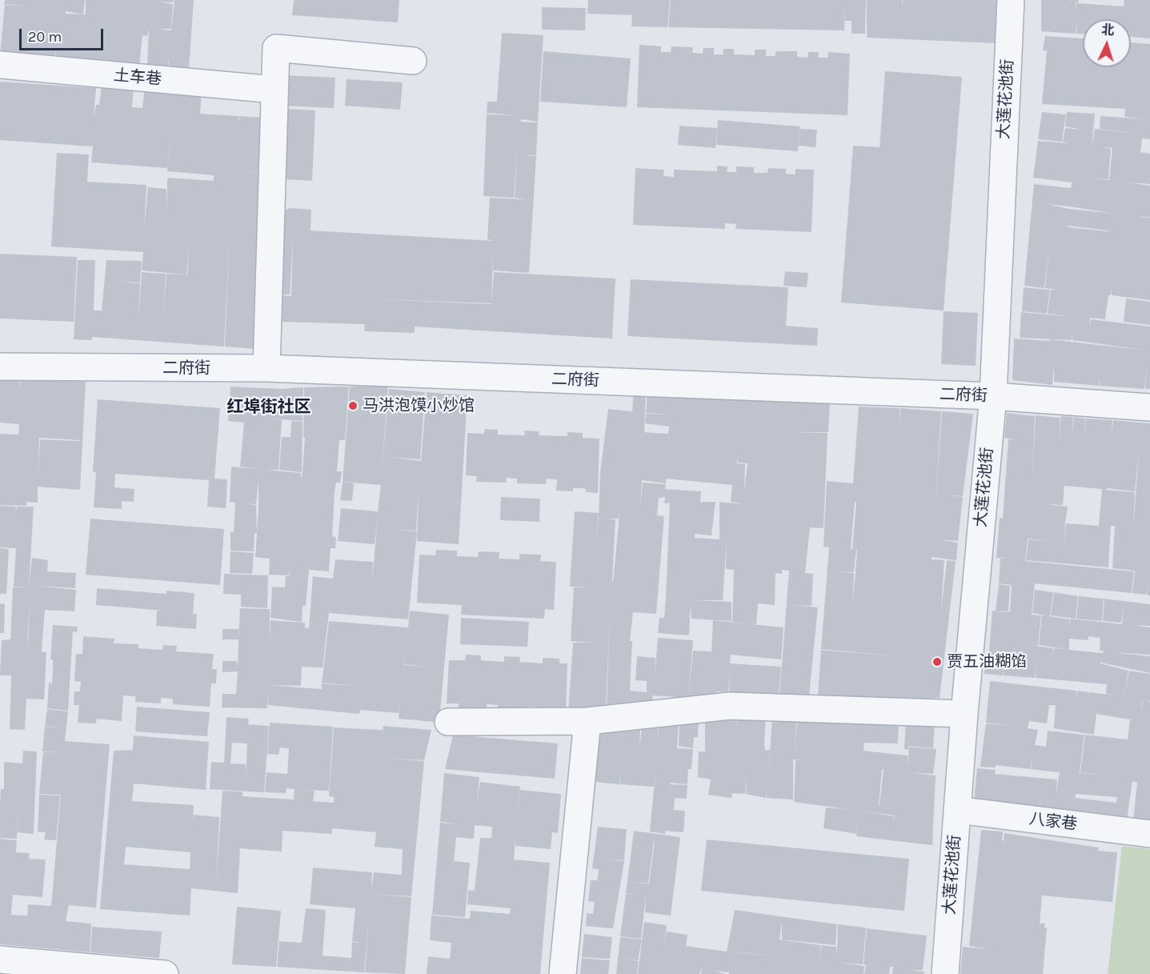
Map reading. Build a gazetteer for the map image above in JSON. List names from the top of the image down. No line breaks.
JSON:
{"streets":{"street":["土车巷","大莲花池街","二府街","八家巷"]},"crossings":[["大莲花池街","二府街"],["大莲花池街","八家巷"]],"districts":["红埠街社区"],"places":["马洪泡馍小炒馆","贾五油糊馅"],"scale_bar":"20 m","north":"top"}
